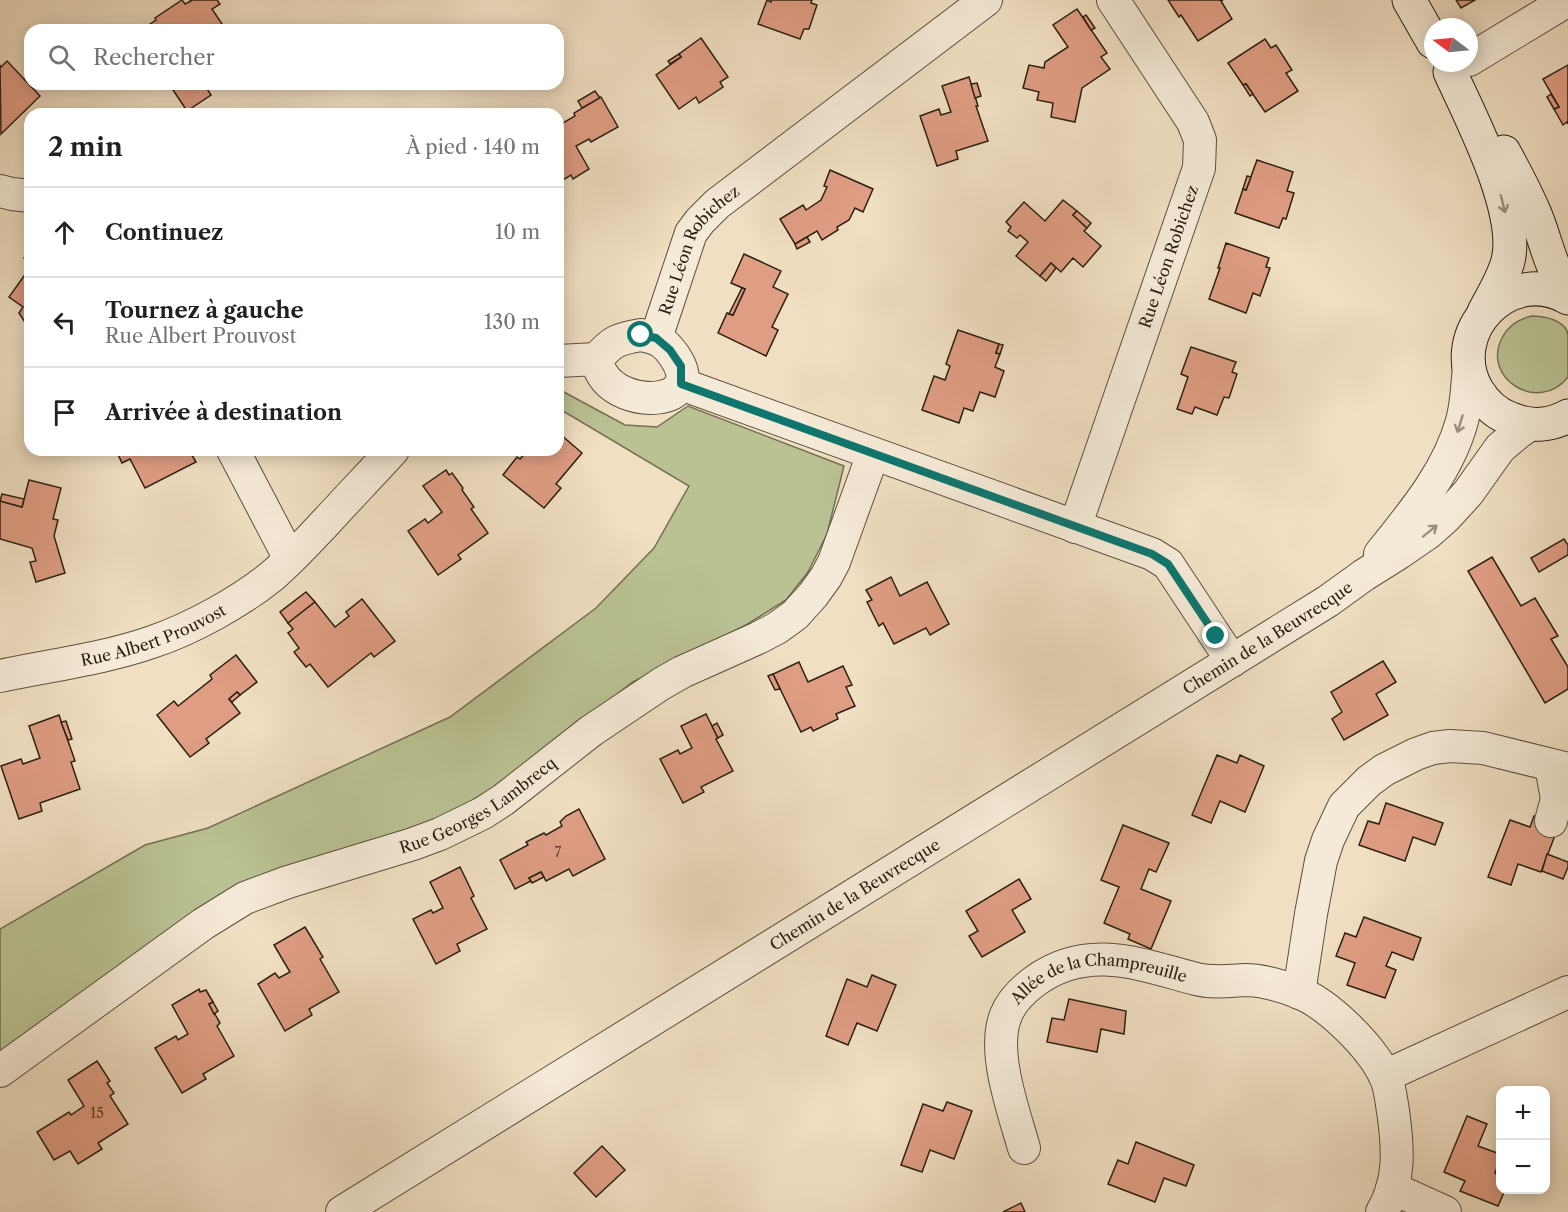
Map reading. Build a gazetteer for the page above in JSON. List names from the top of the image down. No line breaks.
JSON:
{"streets":{"street":["Rue Léon Robichez","Rue Albert Prouvost","Chemin de la Beuvrecque","Rue Georges Lambrecq","Allée de la Champreuille"]},"house_numbers":["7","15"],"north":"left","page":{"search":"Rechercher","heading":["2 min","À pied · 140 m"],"list":[["Continuez","10 m"],["Tournez à gauche","Rue Albert Prouvost","130 m"],"Arrivée à destination"],"map_buttons":["+","−"]}}
